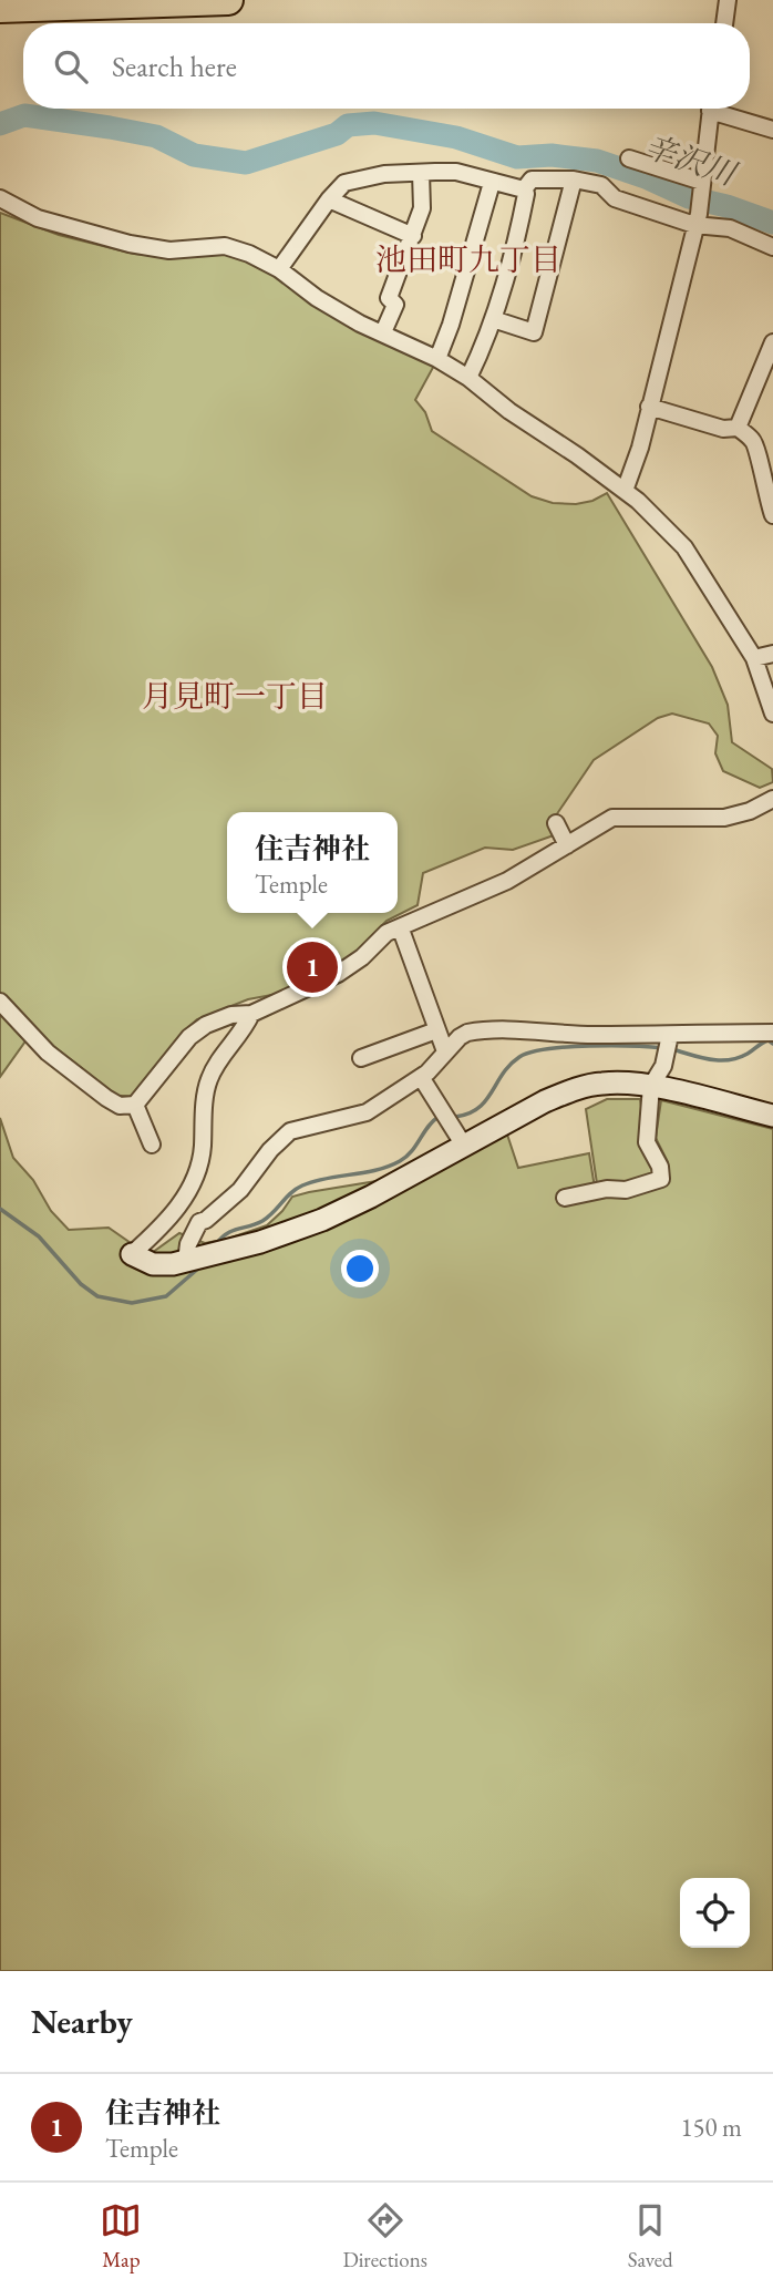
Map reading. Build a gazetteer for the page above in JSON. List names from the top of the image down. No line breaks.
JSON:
{"districts":["池田町九丁目","月見町一丁目"],"water":["辛沢川"],"page":{"search":"Search here","popup":["住吉神社","Temple"],"pins":"1","heading":"Nearby","list":[{"mark":"1","name":"住吉神社","note":"Temple","value":"150 m"}],"nav":["Map","Directions","Saved"]}}
